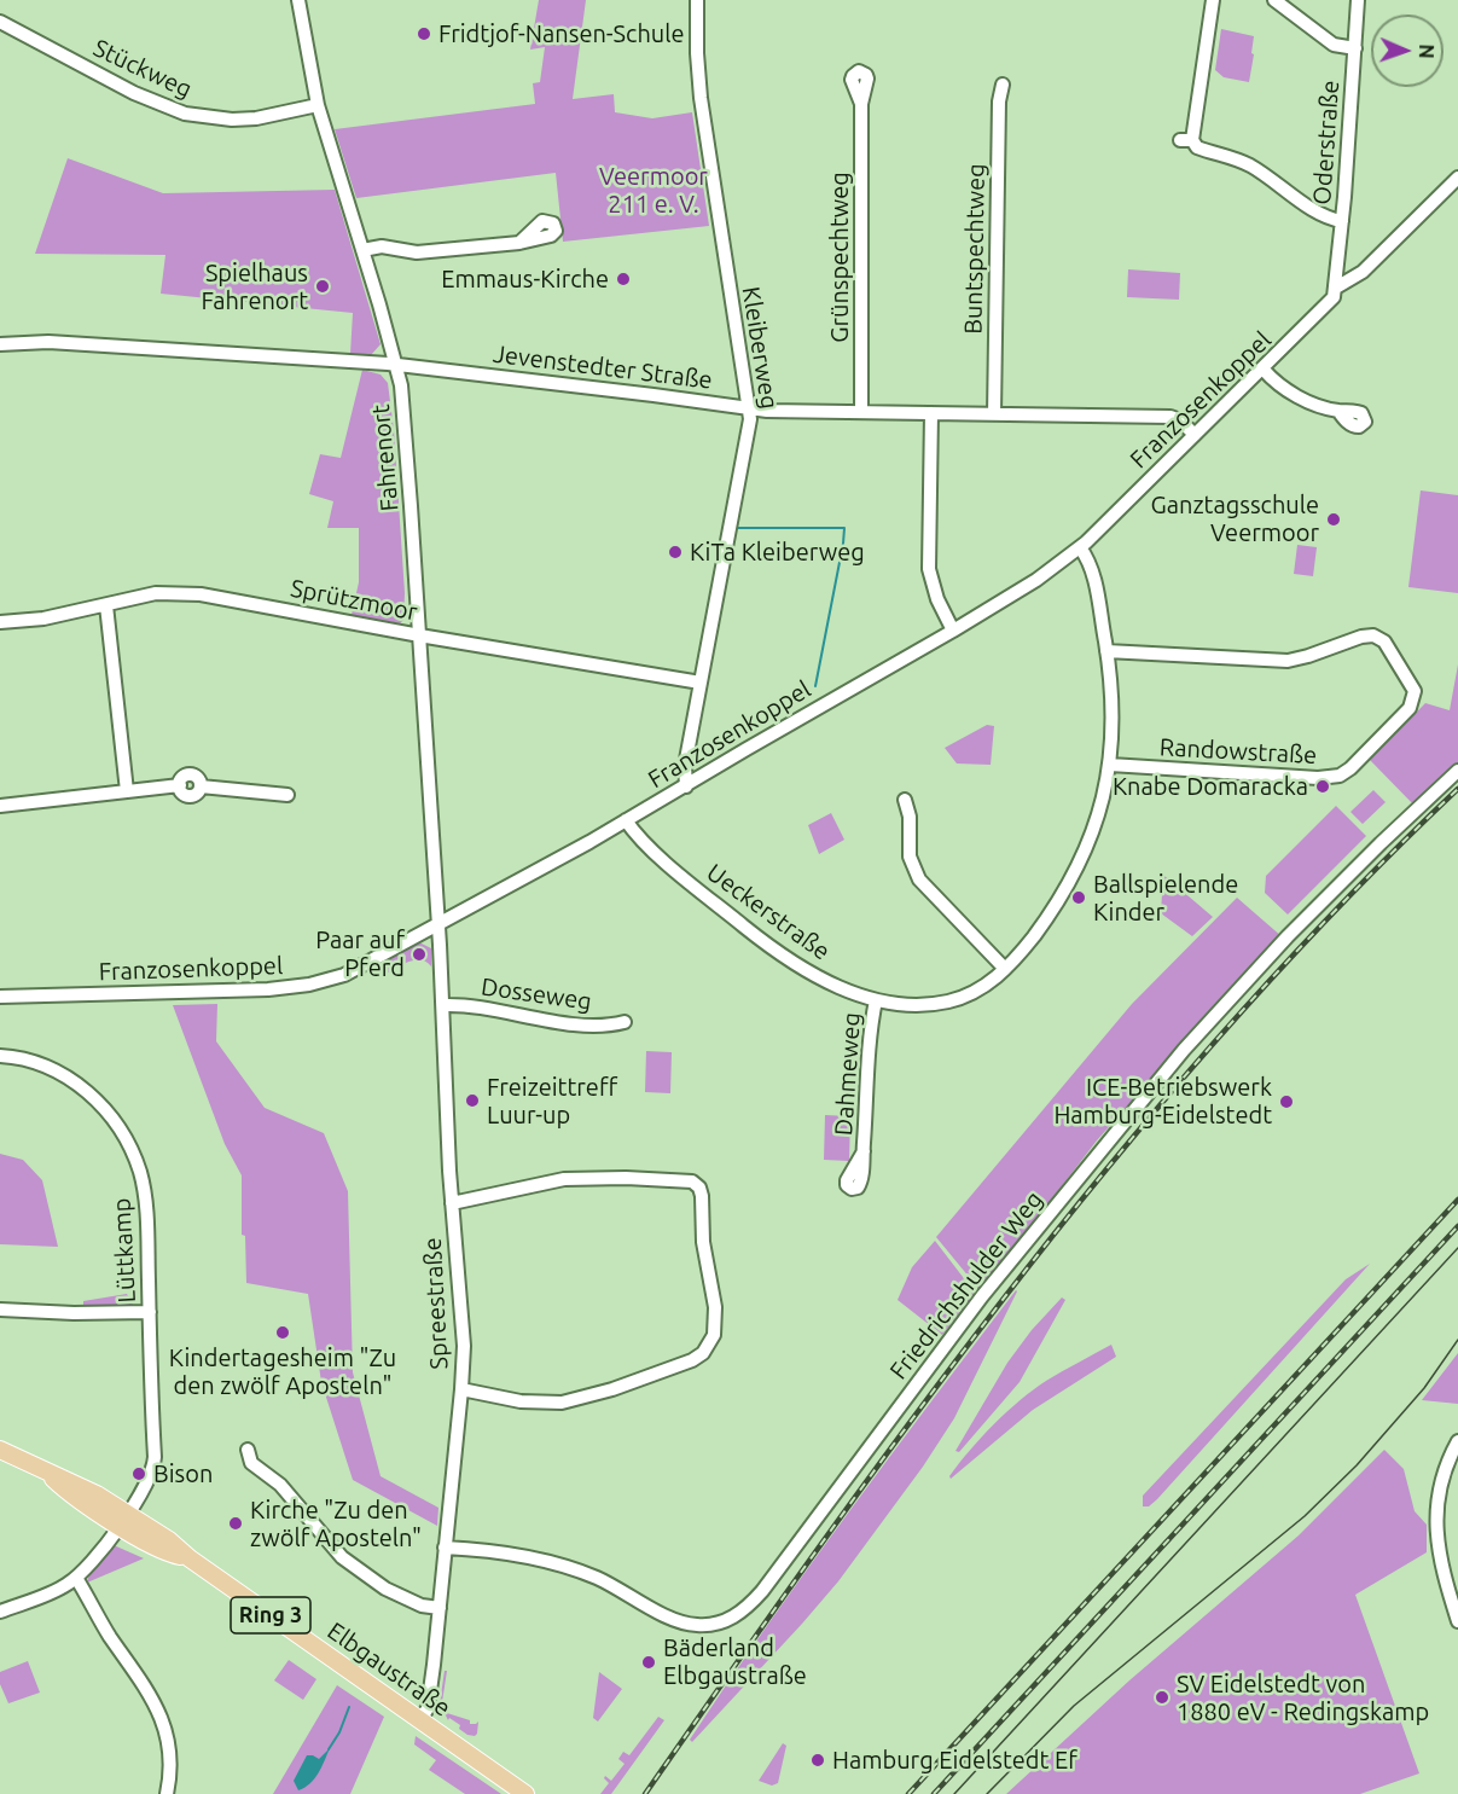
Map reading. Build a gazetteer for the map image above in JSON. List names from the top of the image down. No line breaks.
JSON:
{"streets":{"main road":["Ring 3","Elbgaustraße"],"street":["Stückweg","Oderstraße","Buntspechtweg","Grünspechtweg","Kleiberweg","Jevenstedter Straße","Franzosenkoppel","Fahrenort","Sprützmoor","Randowstraße","Ueckerstraße","Dosseweg","Dahmeweg","Lüttkamp","Friedrichshulder Weg","Spreestraße"]},"crossings":[["Stückweg","Fahrenort"],["Oderstraße","Franzosenkoppel"],["Buntspechtweg","Jevenstedter Straße"],["Grünspechtweg","Jevenstedter Straße"],["Kleiberweg","Jevenstedter Straße"],["Kleiberweg","Franzosenkoppel"],["Kleiberweg","Sprützmoor"],["Jevenstedter Straße","Franzosenkoppel"],["Jevenstedter Straße","Fahrenort"],["Franzosenkoppel","Fahrenort"],["Franzosenkoppel","Ueckerstraße"],["Franzosenkoppel","Spreestraße"],["Fahrenort","Sprützmoor"],["Fahrenort","Spreestraße"],["Randowstraße","Ueckerstraße"],["Ueckerstraße","Dahmeweg"],["Dosseweg","Spreestraße"],["Lüttkamp","Elbgaustraße"],["Friedrichshulder Weg","Spreestraße"],["Spreestraße","Elbgaustraße"]],"parks":["Veermoor 211 e. V."],"places":["Fridtjof-Nansen-Schule","Emmaus-Kirche","Spielhaus Fahrenort","Ganztagsschule Veermoor","KiTa Kleiberweg","Knabe Domaracka","Ballspielende Kinder","Paar auf Pferd","Freizeittreff Luur-up","ICE-Betriebswerk Hamburg-Eidelstedt","Kindertagesheim \"Zu den zwölf Aposteln\"","Bison","Kirche \"Zu den zwölf Aposteln\"","Bäderland Elbgaustraße","SV Eidelstedt von 1880 eV - Redingskamp","Hamburg Eidelstedt Ef"],"north":"right"}
